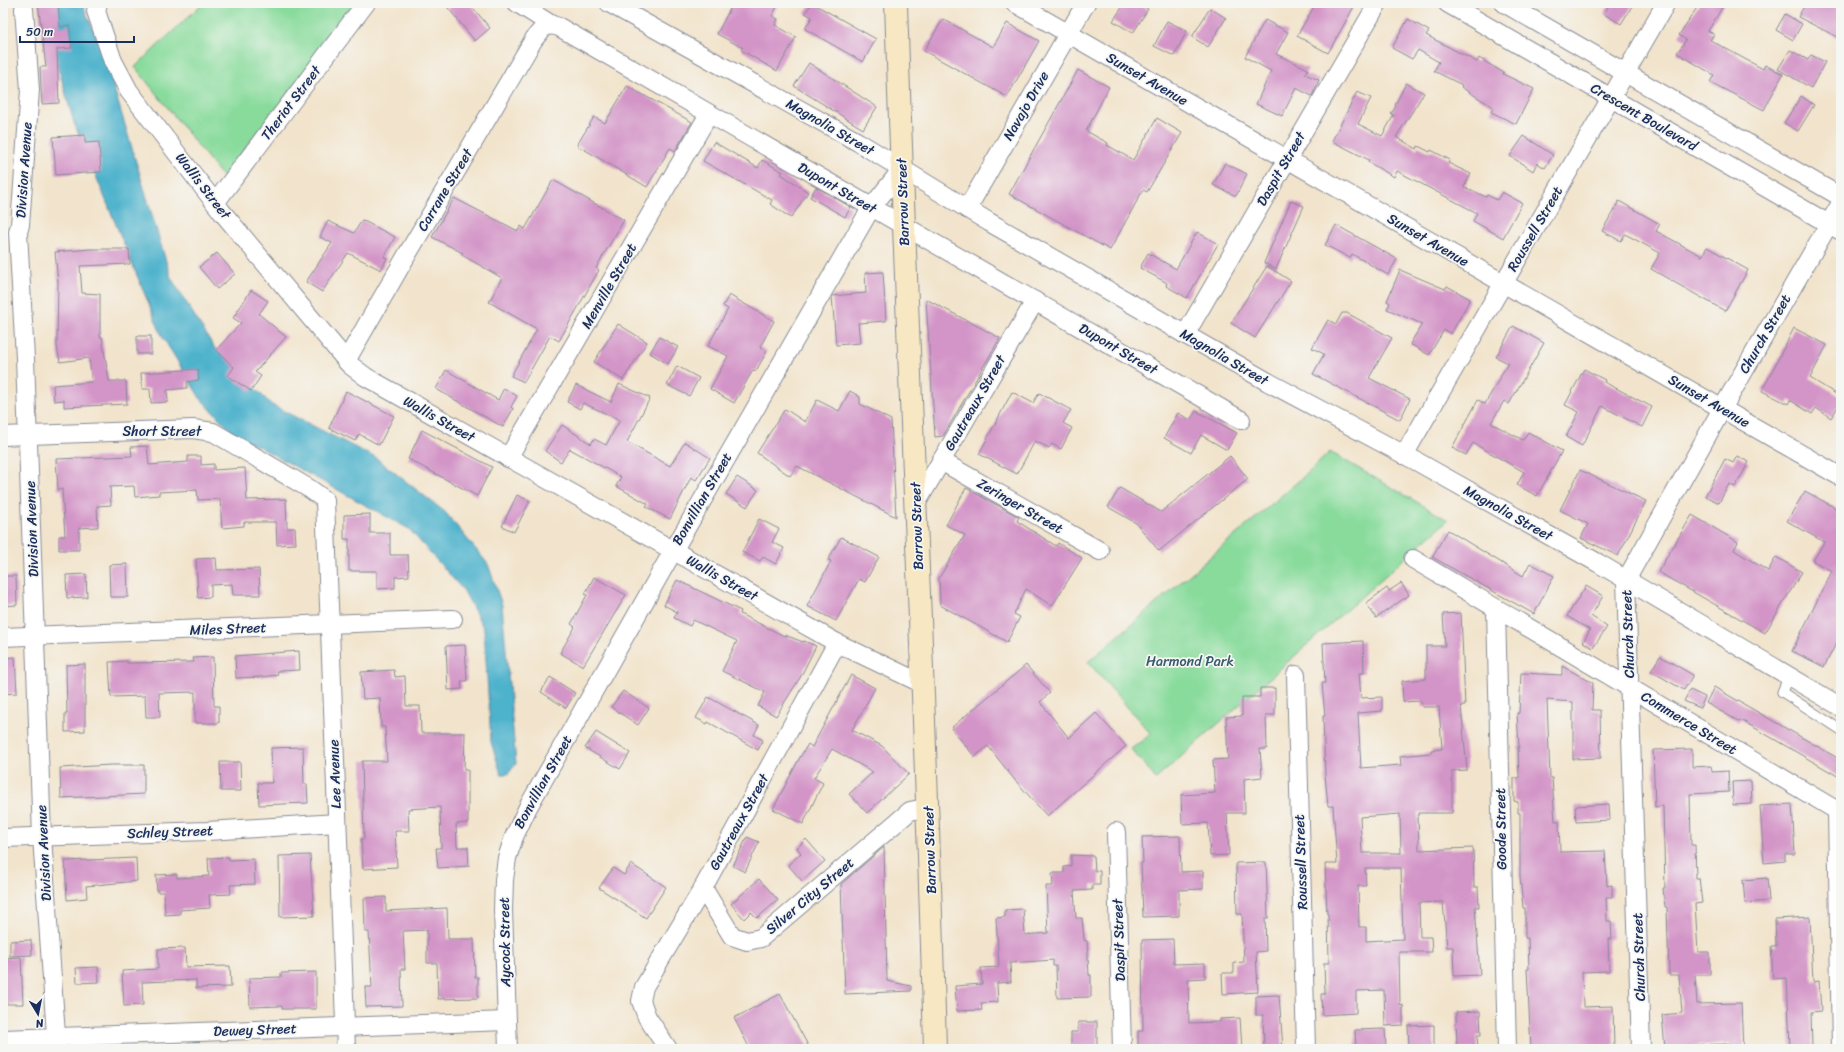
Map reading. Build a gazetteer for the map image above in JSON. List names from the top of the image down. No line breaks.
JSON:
{"streets":{"main road":["Barrow Street"],"street":["Sunset Avenue","Theriot Street","Navajo Drive","Crescent Boulevard","Magnolia Street","Daspit Street","Division Avenue","Wallis Street","Dupont Street","Carrane Street","Roussell Street","Menville Street","Church Street","Gautreaux Street","Short Street","Bonvillian Street","Zeringer Street","Miles Street","Commerce Street","Lee Avenue","Goode Street","Schley Street","Silver City Street","Aycock Street","Dewey Street"]},"crossings":[["Sunset Avenue","Navajo Drive"],["Sunset Avenue","Daspit Street"],["Sunset Avenue","Roussell Street"],["Sunset Avenue","Church Street"],["Theriot Street","Wallis Street"],["Navajo Drive","Magnolia Street"],["Crescent Boulevard","Roussell Street"],["Crescent Boulevard","Church Street"],["Magnolia Street","Daspit Street"],["Magnolia Street","Barrow Street"],["Magnolia Street","Roussell Street"],["Magnolia Street","Church Street"],["Magnolia Street","Bonvillian Street"],["Division Avenue","Short Street"],["Division Avenue","Miles Street"],["Division Avenue","Schley Street"],["Division Avenue","Dewey Street"],["Wallis Street","Carrane Street"],["Wallis Street","Barrow Street"],["Wallis Street","Menville Street"],["Wallis Street","Gautreaux Street"],["Wallis Street","Bonvillian Street"],["Dupont Street","Carrane Street"],["Dupont Street","Barrow Street"],["Dupont Street","Menville Street"],["Dupont Street","Gautreaux Street"],["Dupont Street","Bonvillian Street"],["Barrow Street","Gautreaux Street"],["Barrow Street","Bonvillian Street"],["Barrow Street","Silver City Street"],["Church Street","Commerce Street"],["Gautreaux Street","Zeringer Street"],["Gautreaux Street","Silver City Street"],["Short Street","Lee Avenue"],["Bonvillian Street","Aycock Street"],["Miles Street","Lee Avenue"],["Commerce Street","Goode Street"],["Lee Avenue","Schley Street"],["Lee Avenue","Dewey Street"],["Aycock Street","Dewey Street"]],"parks":["Harmond Park"],"scale_bar":"50 m","north":"bottom"}
